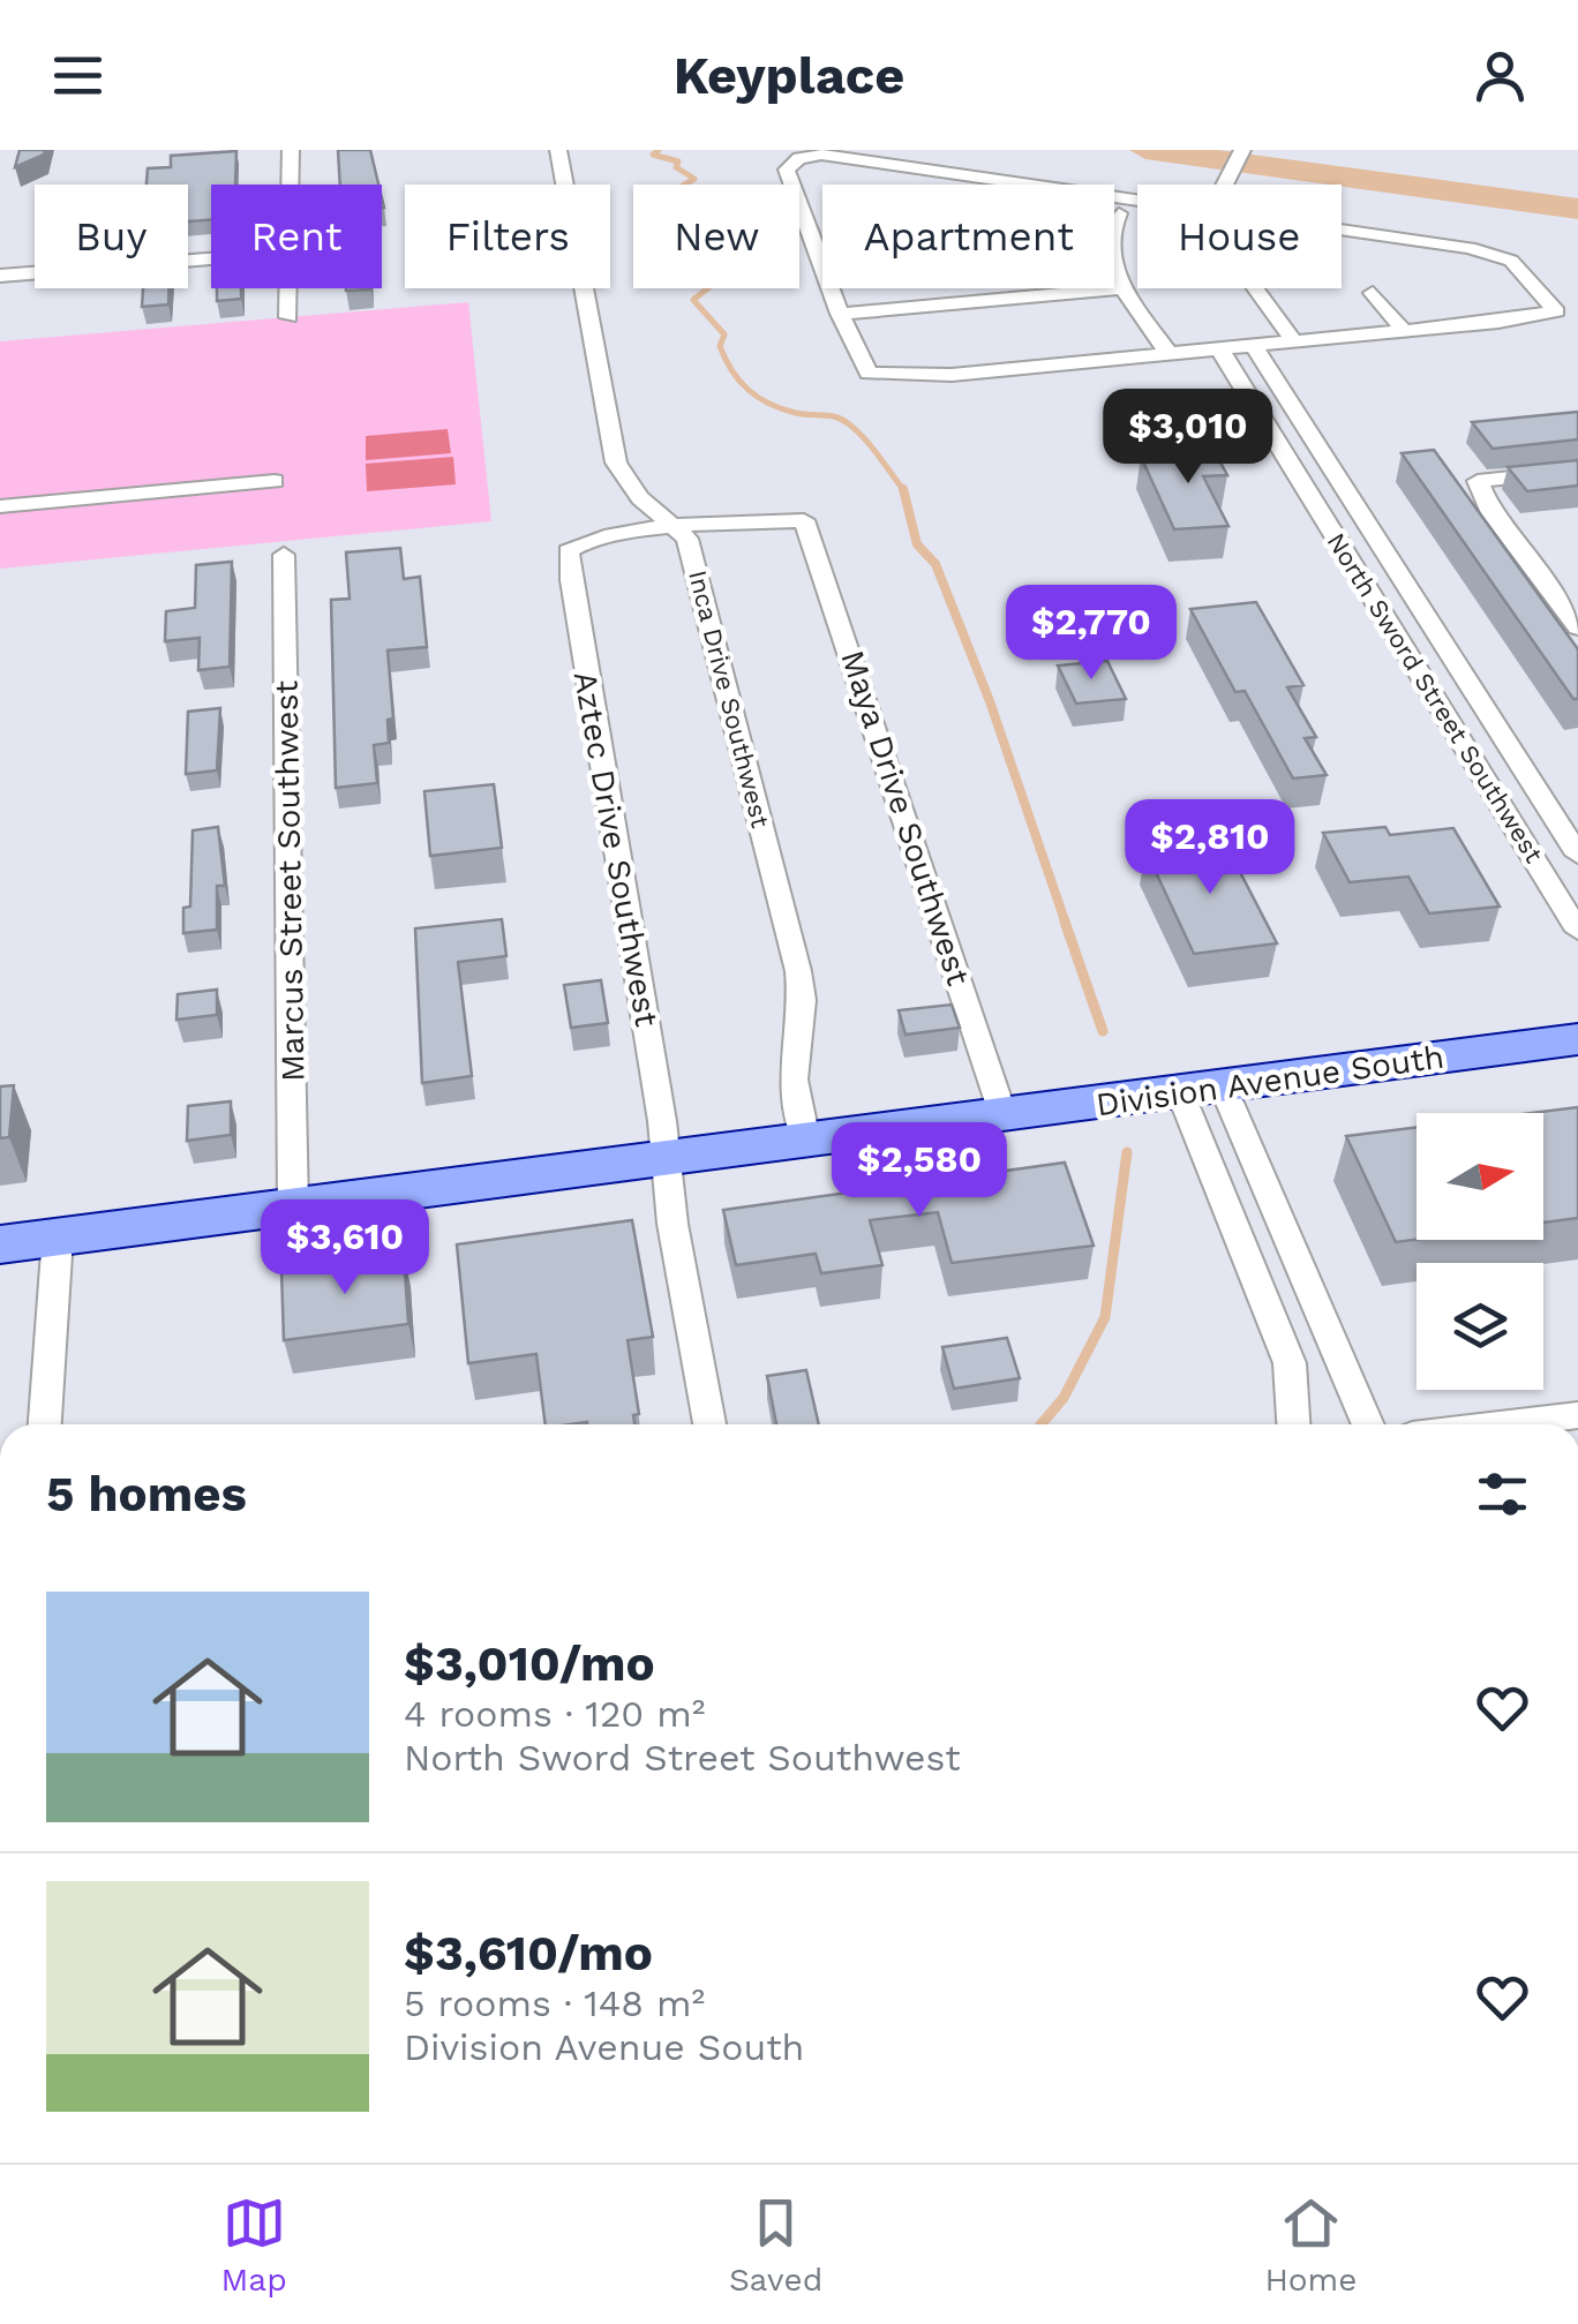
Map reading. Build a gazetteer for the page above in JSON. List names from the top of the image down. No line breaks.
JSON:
{"streets":{"main road":["Division Avenue South"],"street":["North Sword Street Southwest","Inca Drive Southwest","Maya Drive Southwest","Aztec Drive Southwest","Marcus Street Southwest"]},"crossings":[["Inca Drive Southwest","Maya Drive Southwest"],["Inca Drive Southwest","Aztec Drive Southwest"],["Inca Drive Southwest","Division Avenue South"],["Maya Drive Southwest","Aztec Drive Southwest"],["Maya Drive Southwest","Division Avenue South"],["Aztec Drive Southwest","Division Avenue South"],["Marcus Street Southwest","Division Avenue South"]],"north":"right","page":{"header":"Keyplace","chip":["Buy","Rent","Filters","New","Apartment","House"],"price":["$3,010","$2,770","$2,810","$2,580","$3,610"],"heading":"5 homes","list":[{"name":"$3,010/mo","note":"4 rooms · 120 m² · North Sword Street Southwest"},{"name":"$3,610/mo","note":"5 rooms · 148 m² · Division Avenue South"}],"tabs":["Map","Saved","Home"]}}
